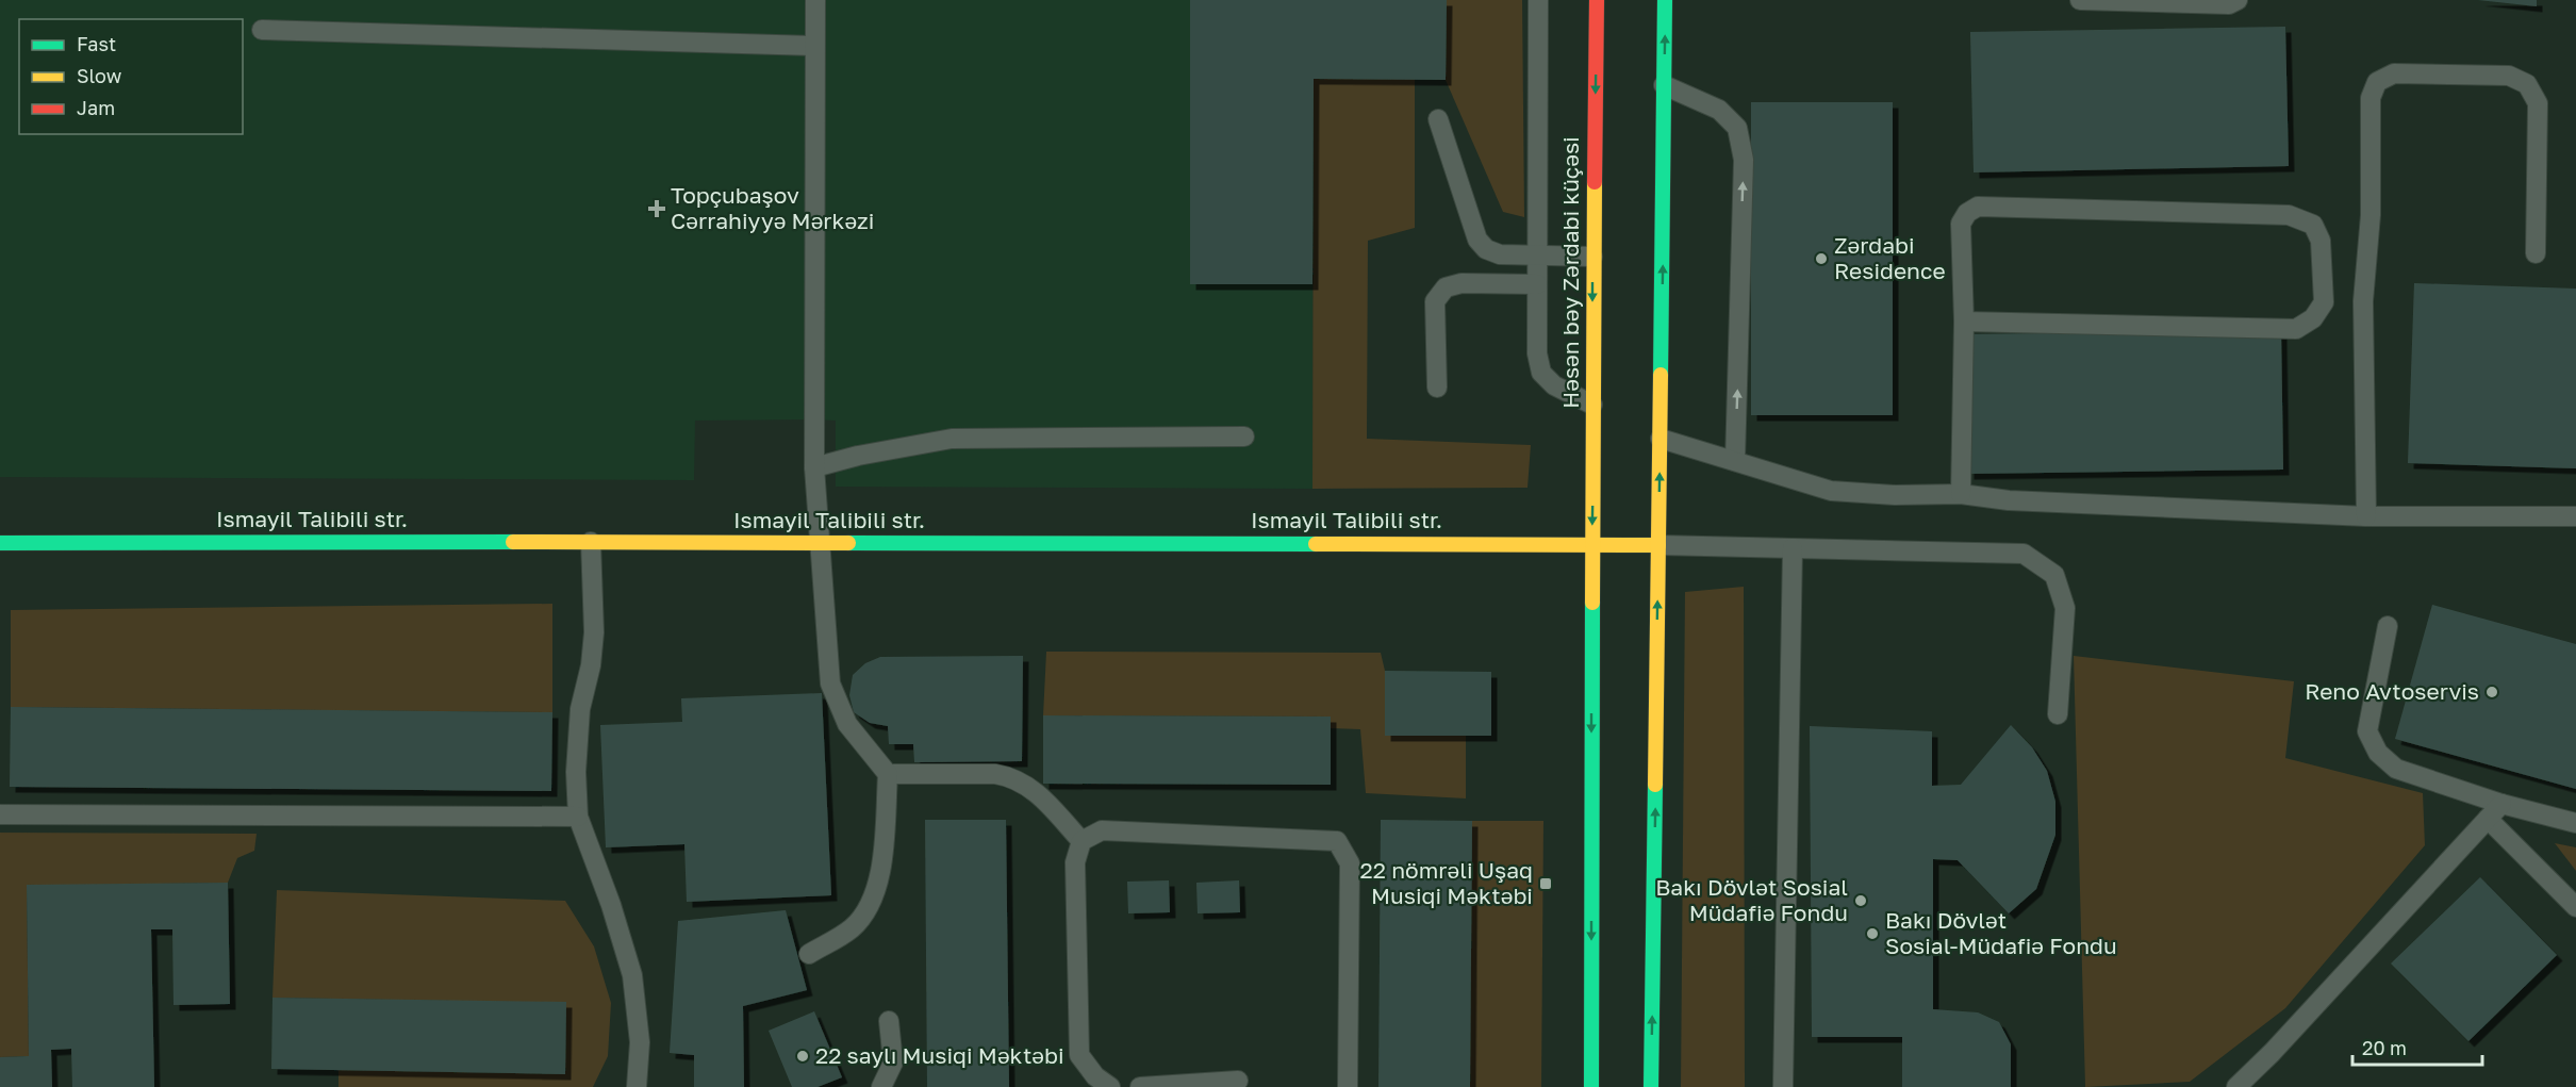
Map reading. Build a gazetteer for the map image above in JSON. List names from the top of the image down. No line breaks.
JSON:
{"streets":{"main road":["Həsən bəy Zərdabi küçəsi","Ismayil Talibili str."]},"crossings":[["Həsən bəy Zərdabi küçəsi","Ismayil Talibili str."]],"places":{"health":["Topçubaşov Cərrahiyyə Mərkəzi"],"other":["Zərdabi Residence","Reno Avtoservis","Bakı Dövlət Sosial Müdafiə Fondu","Bakı Dövlət Sosial-Müdafiə Fondu","22 saylı Musiqi Məktəbi"],"transit":["22 nömrəli Uşaq Musiqi Məktəbi"]},"legend":["Fast","Slow","Jam"],"scale_bar":"20 m"}
